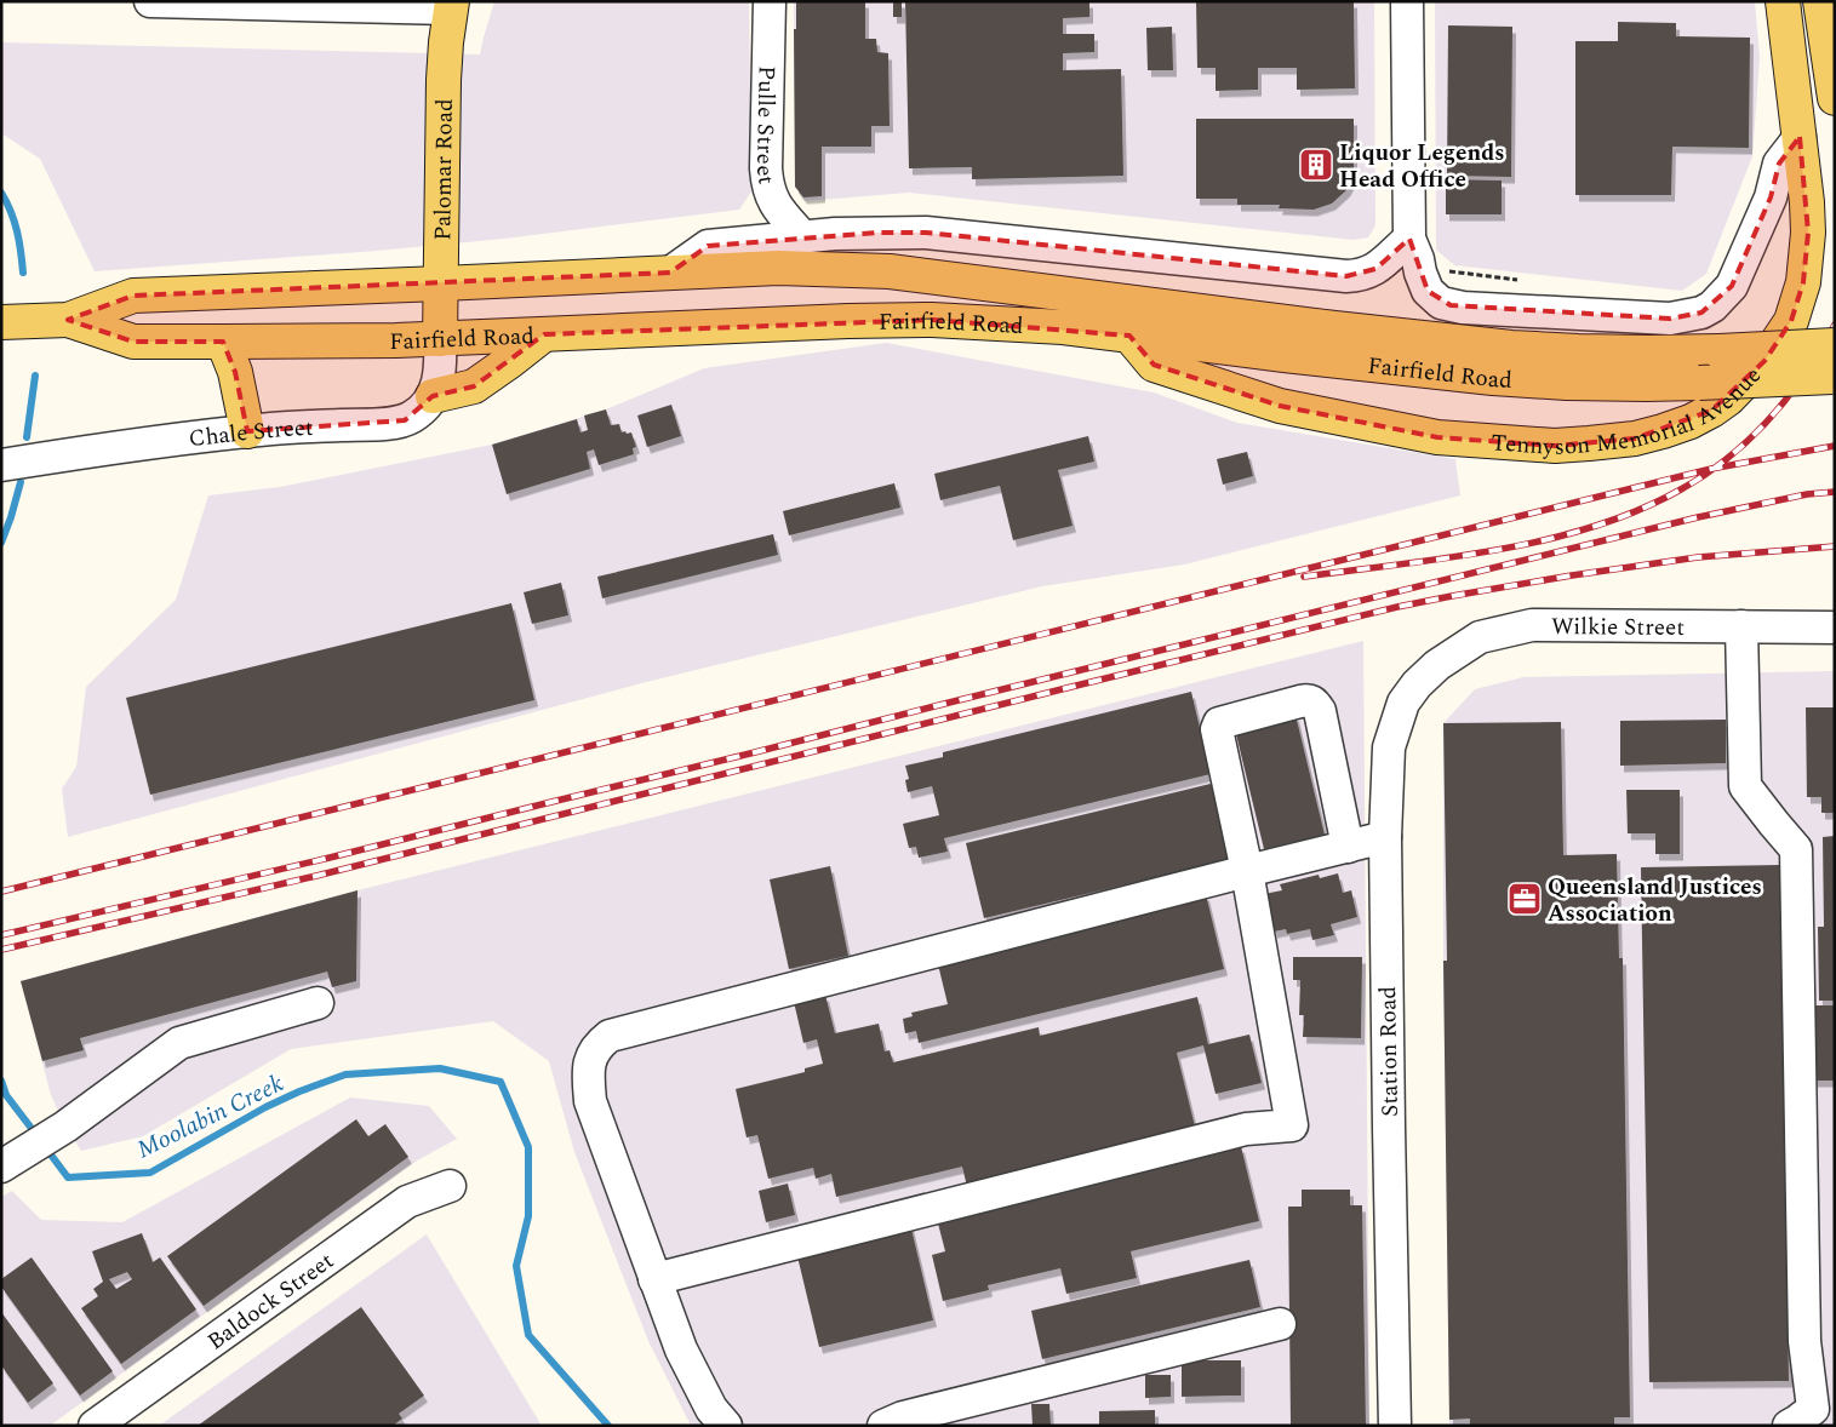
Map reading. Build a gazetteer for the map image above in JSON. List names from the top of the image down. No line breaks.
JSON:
{"streets":{"main road":["Palomar Road","Fairfield Road","Tennyson Memorial Avenue"],"street":["Pulle Street","Chale Street","Wilkie Street","Station Road","Baldock Street"]},"crossings":[["Palomar Road","Fairfield Road"],["Fairfield Road","Tennyson Memorial Avenue"],["Wilkie Street","Station Road"]],"water":["Moolabin Creek"],"places":{"building":["Liquor Legends Head Office"],"office":["Queensland Justices Association"]}}
